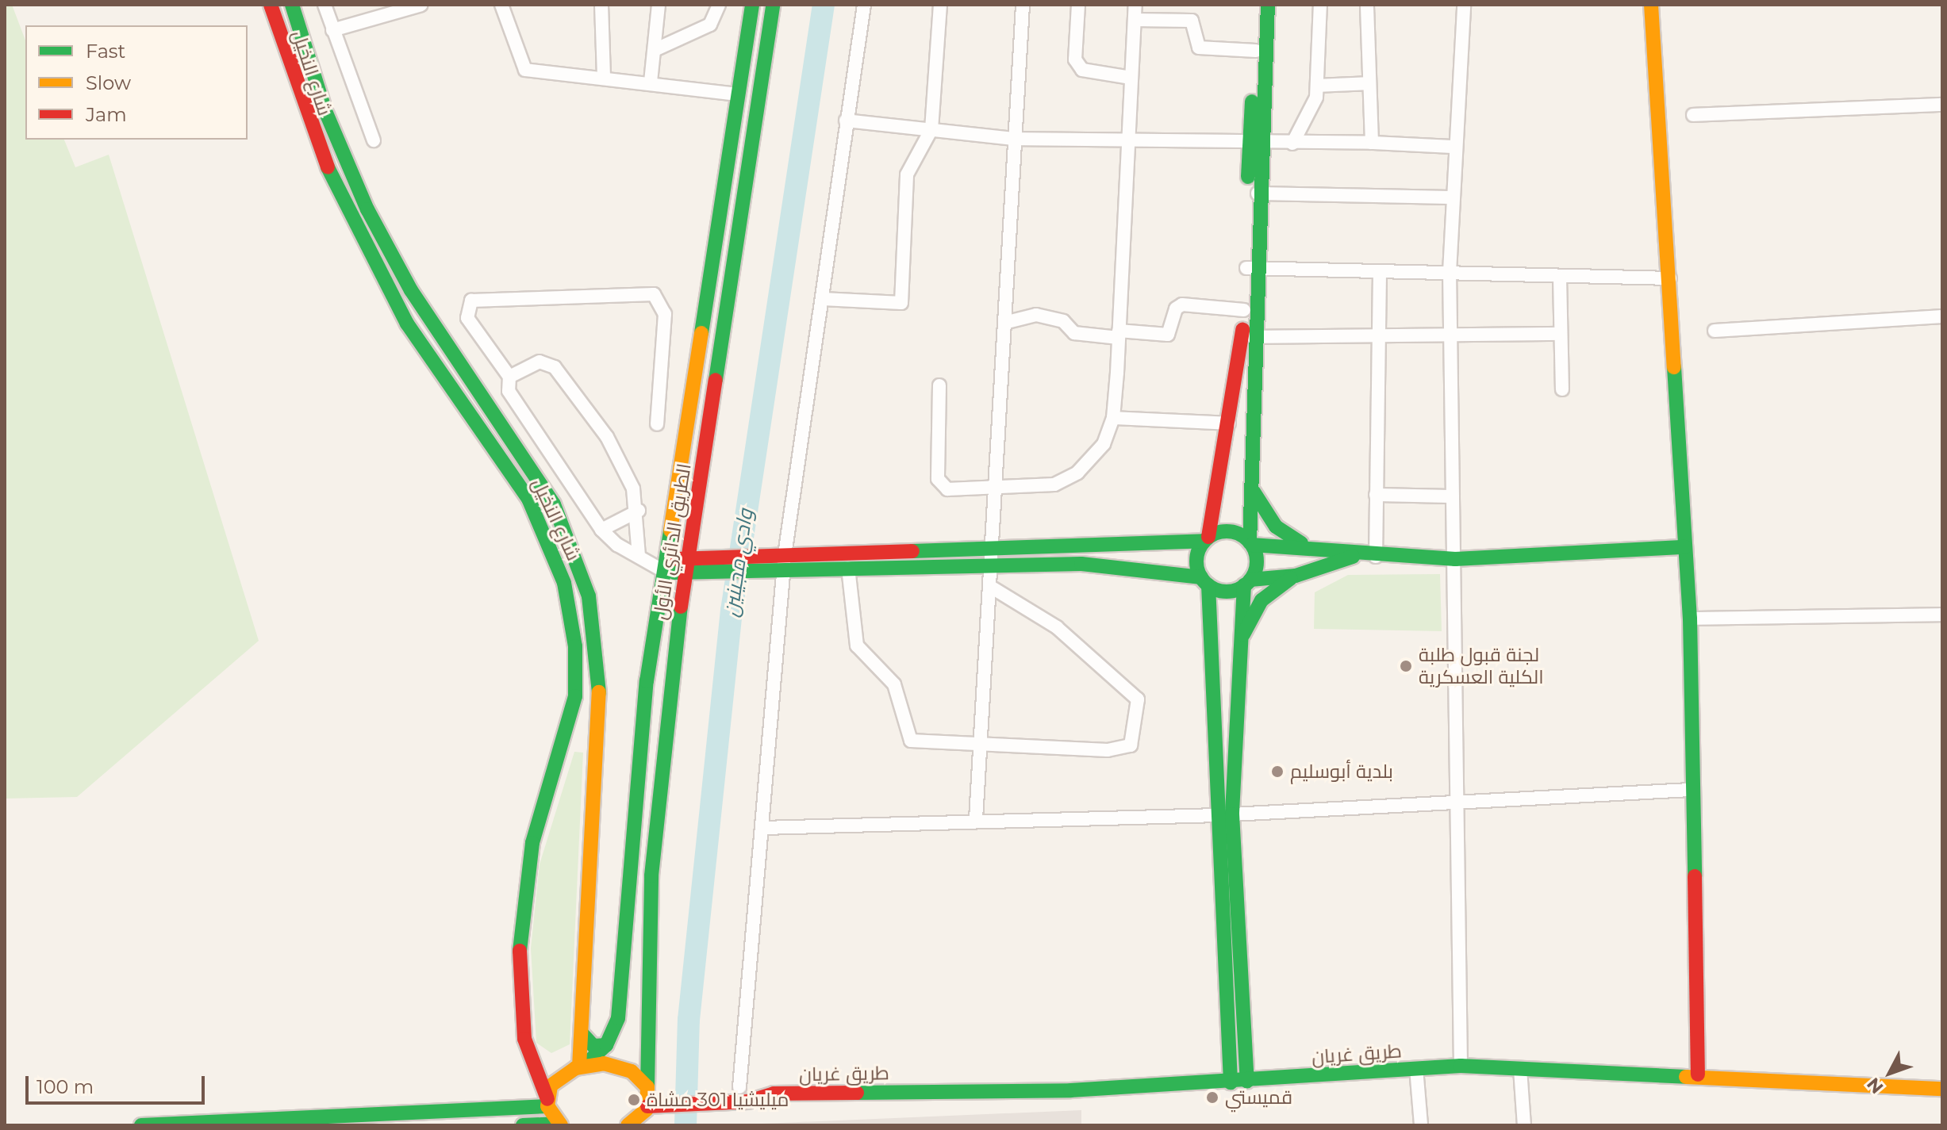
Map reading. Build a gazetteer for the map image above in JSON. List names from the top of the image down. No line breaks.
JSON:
{"streets":{"main road":["شارع النخيل","الطريق الدائري الأول","طريق غريان"]},"crossings":[["شارع النخيل","الطريق الدائري الأول"],["الطريق الدائري الأول","طريق غريان"]],"water":["وادي مجينين"],"places":["لجنة قبول طلبة الكلية العسكرية","بلدية أبوسليم","قميستي","ميليشيا 301 مشاة"],"legend":["Fast","Slow","Jam"],"scale_bar":"100 m","north":"bottom left"}
